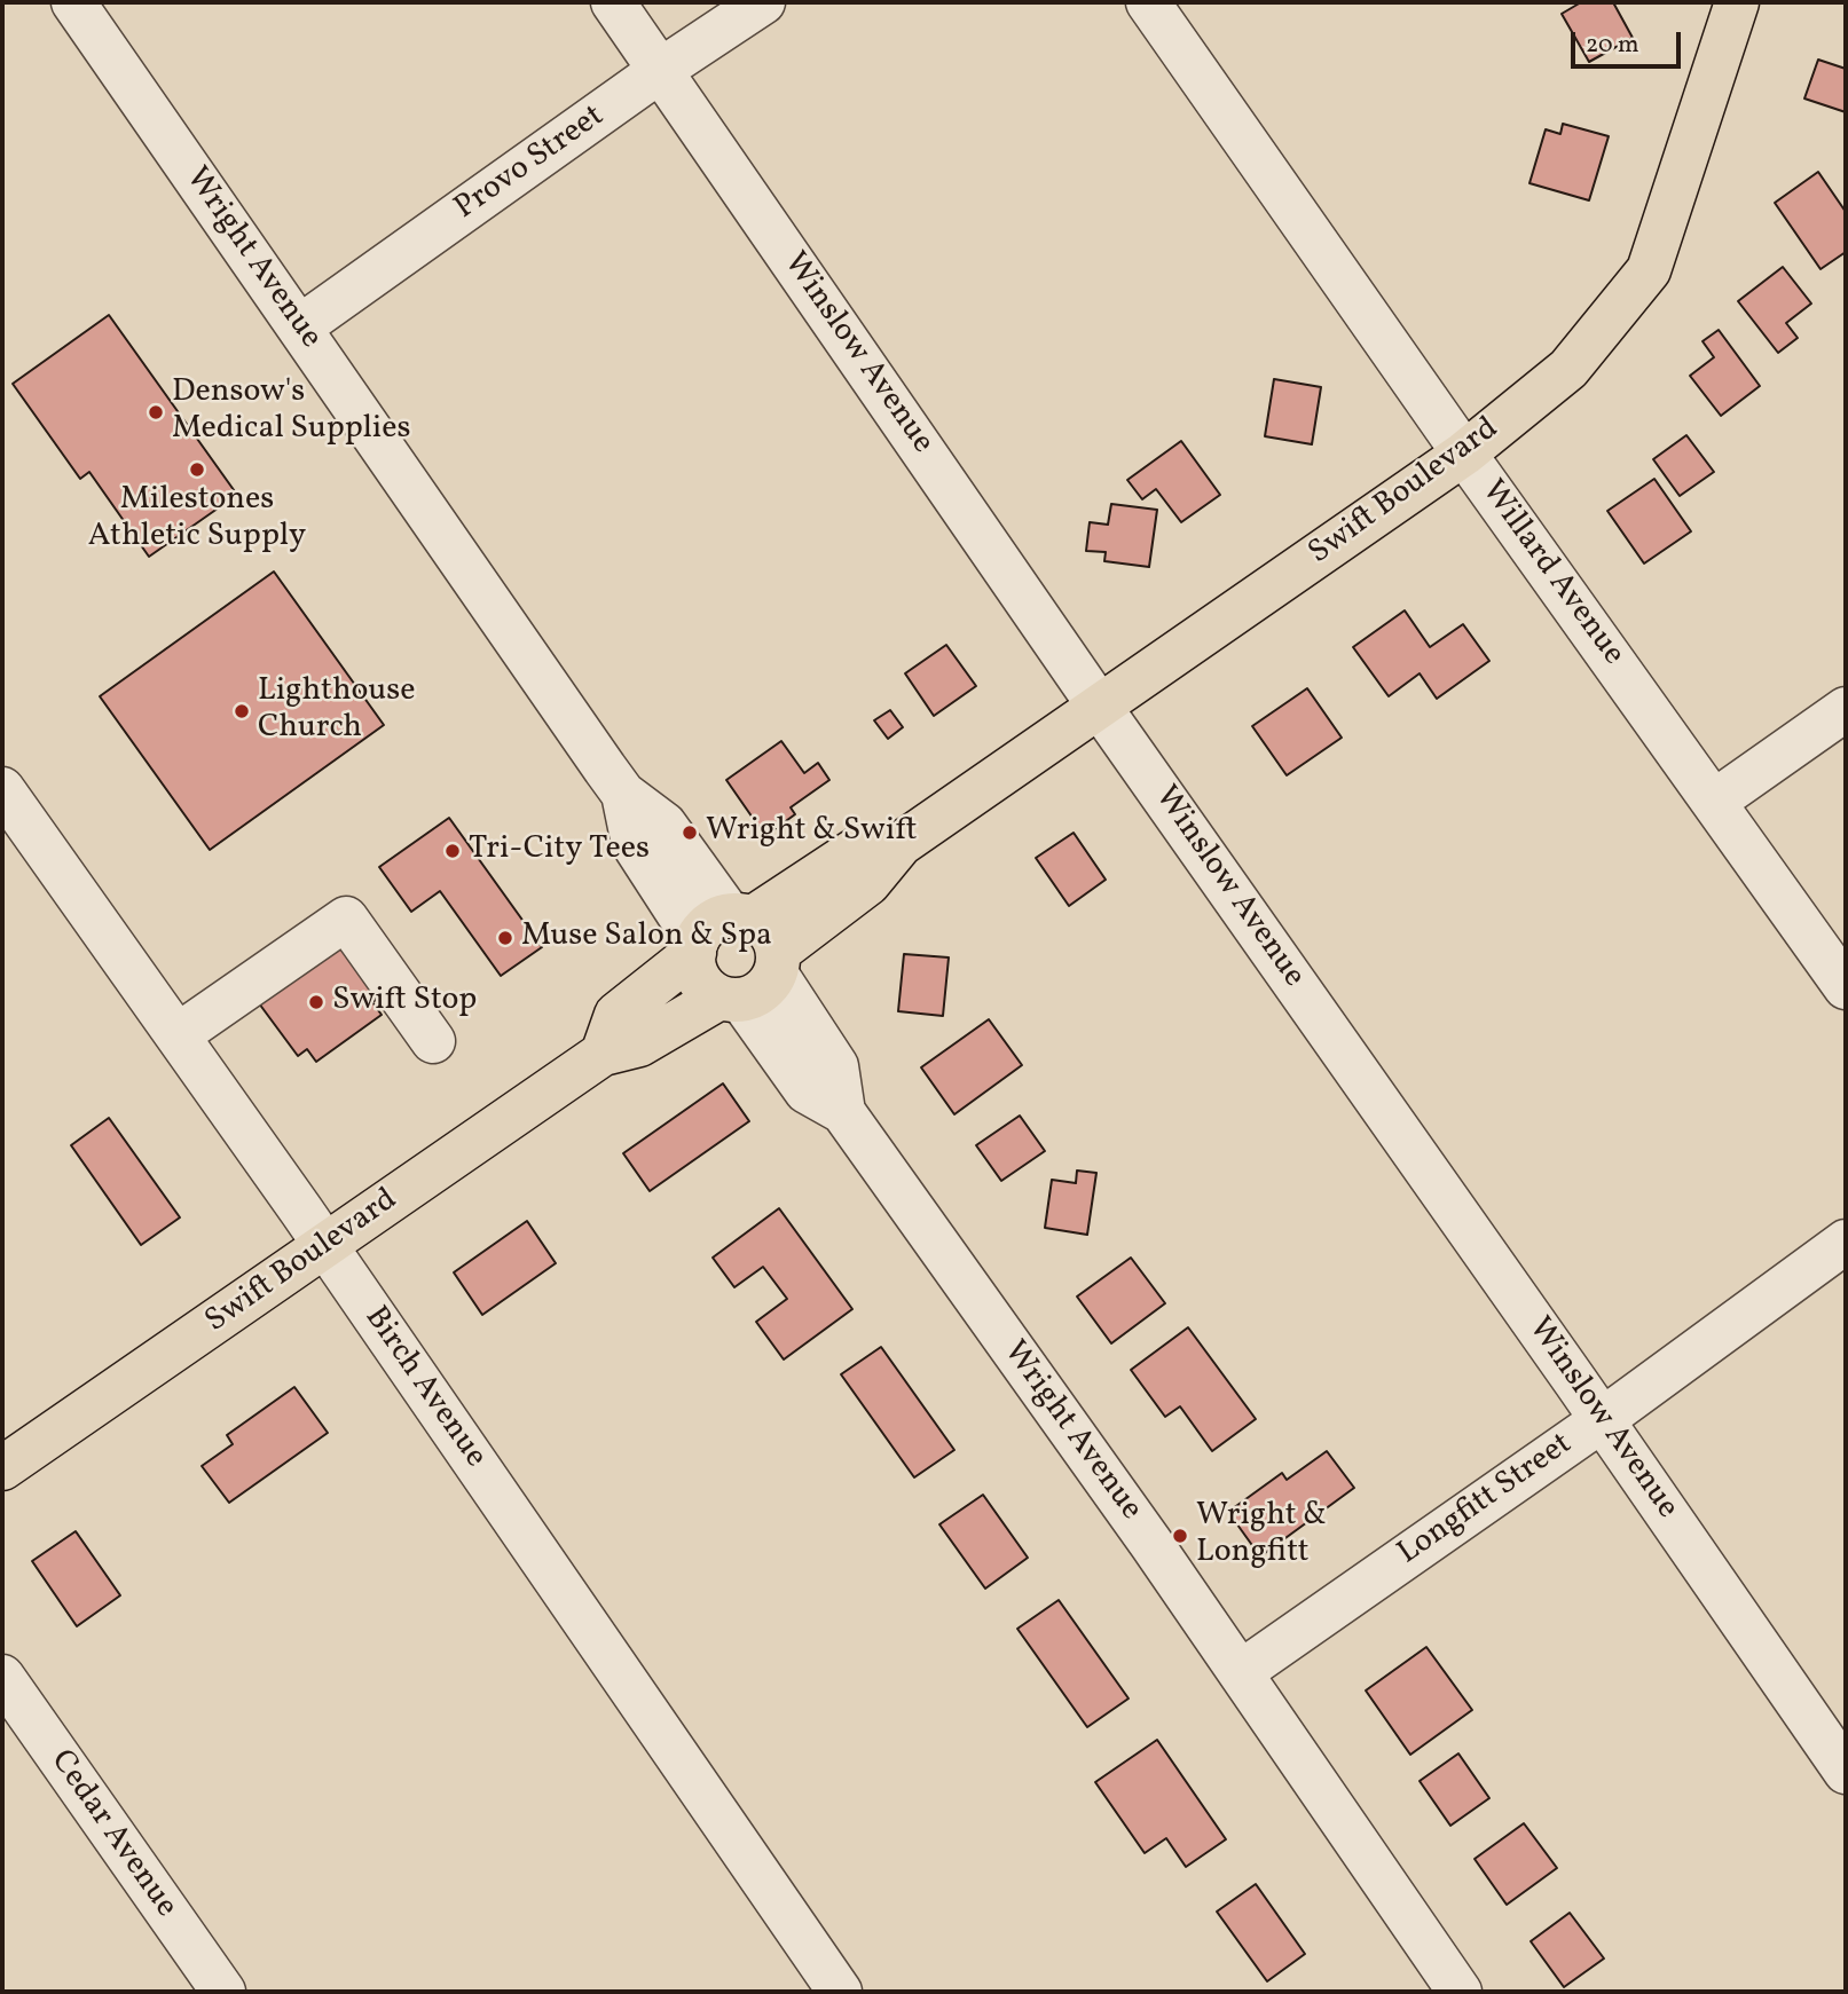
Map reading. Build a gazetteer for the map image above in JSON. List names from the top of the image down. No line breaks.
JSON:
{"streets":{"main road":["Swift Boulevard"],"street":["Provo Street","Wright Avenue","Winslow Avenue","Willard Avenue","Birch Avenue","Longfitt Street","Cedar Avenue"]},"crossings":[["Provo Street","Wright Avenue"],["Provo Street","Winslow Avenue"],["Wright Avenue","Swift Boulevard"],["Wright Avenue","Longfitt Street"],["Winslow Avenue","Swift Boulevard"],["Winslow Avenue","Longfitt Street"],["Swift Boulevard","Willard Avenue"],["Swift Boulevard","Birch Avenue"]],"places":["Densow's Medical Supplies","Milestones Athletic Supply","Lighthouse Church","Wright & Swift","Tri-City Tees","Muse Salon & Spa","Swift Stop","Wright & Longfitt"],"scale_bar":"20 m"}
